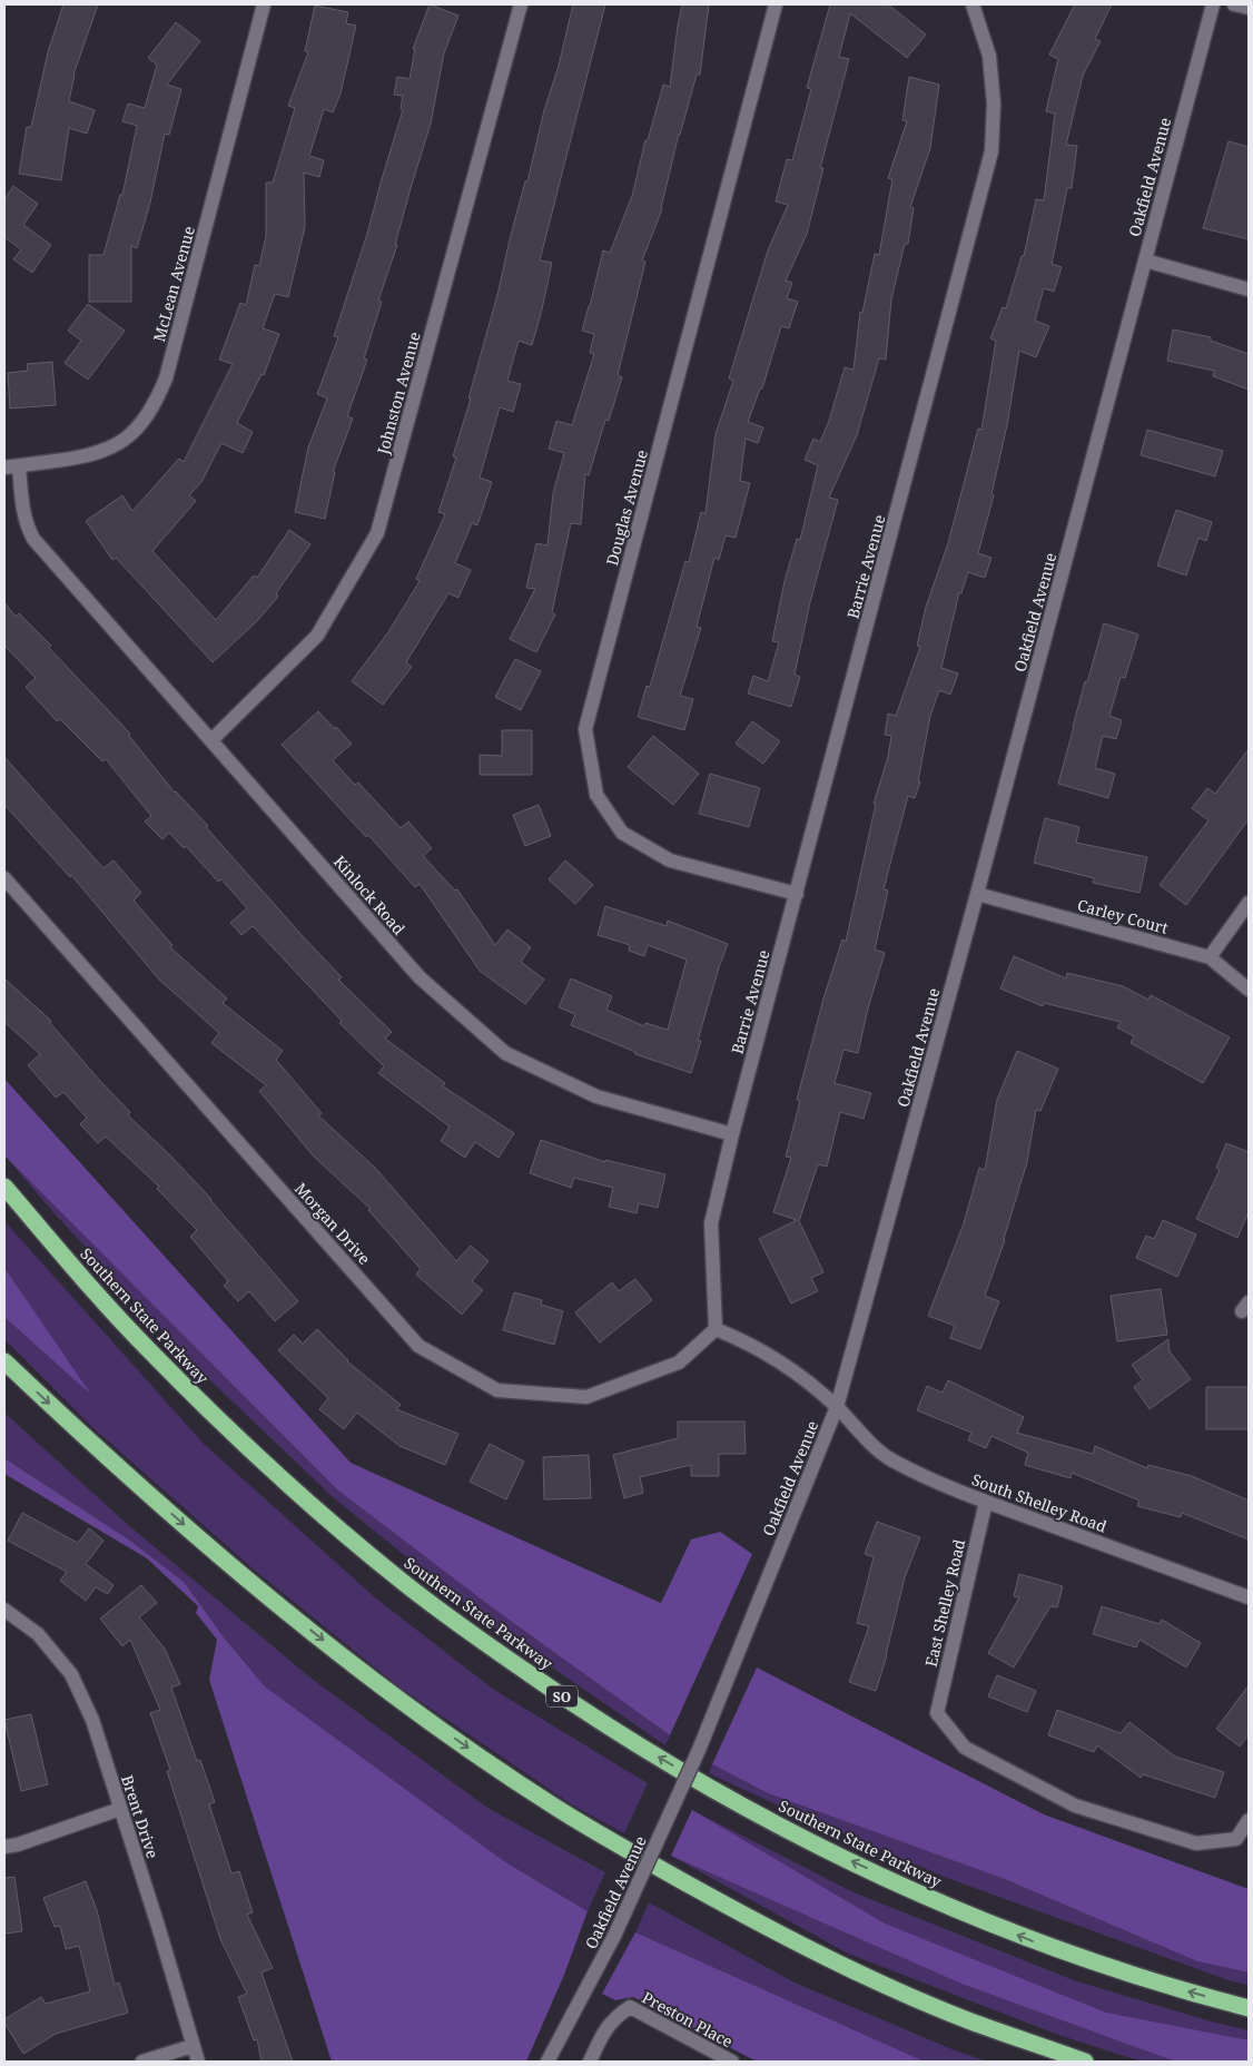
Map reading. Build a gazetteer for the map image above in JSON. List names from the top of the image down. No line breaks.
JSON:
{"streets":{"highway":["Southern State Parkway","SO"],"street":["Oakfield Avenue","McLean Avenue","Johnston Avenue","Douglas Avenue","Barrie Avenue","Kinlock Road","Carley Court","Morgan Drive","South Shelley Road","East Shelley Road","Brent Drive","Preston Place"]},"crossings":[["Oakfield Avenue","Carley Court"],["Oakfield Avenue","South Shelley Road"],["McLean Avenue","Kinlock Road"],["Johnston Avenue","Kinlock Road"],["Douglas Avenue","Barrie Avenue"],["Barrie Avenue","Kinlock Road"],["South Shelley Road","East Shelley Road"]]}
